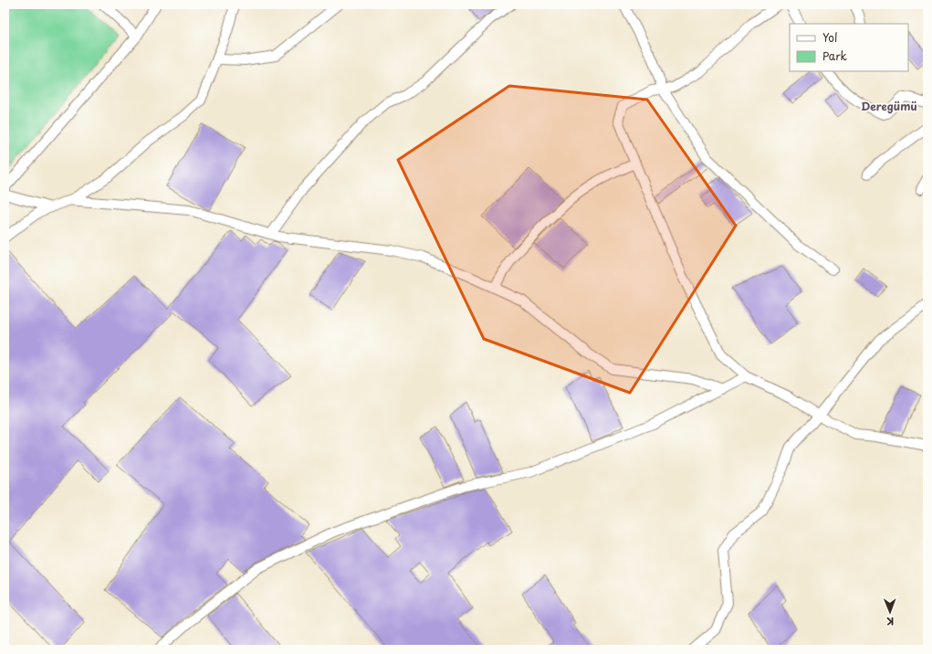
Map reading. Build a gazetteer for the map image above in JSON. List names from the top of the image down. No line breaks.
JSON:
{"districts":["Deregümü"],"legend":["Yol","Park"],"north":"bottom"}
